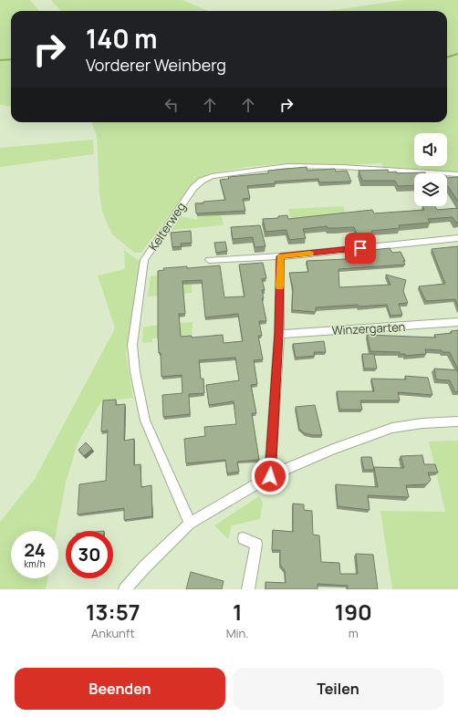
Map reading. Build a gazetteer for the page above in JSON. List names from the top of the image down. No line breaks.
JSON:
{"streets":{"street":["Kelterweg","Winzergarten"]},"page":{"turn":["140 m","Vorderer Weinberg"],"speed":"24 km/h","limit":"30","eta":["13:57","Ankunft","1","Min.","190","m"],"buttons":["Beenden","Teilen"]}}
